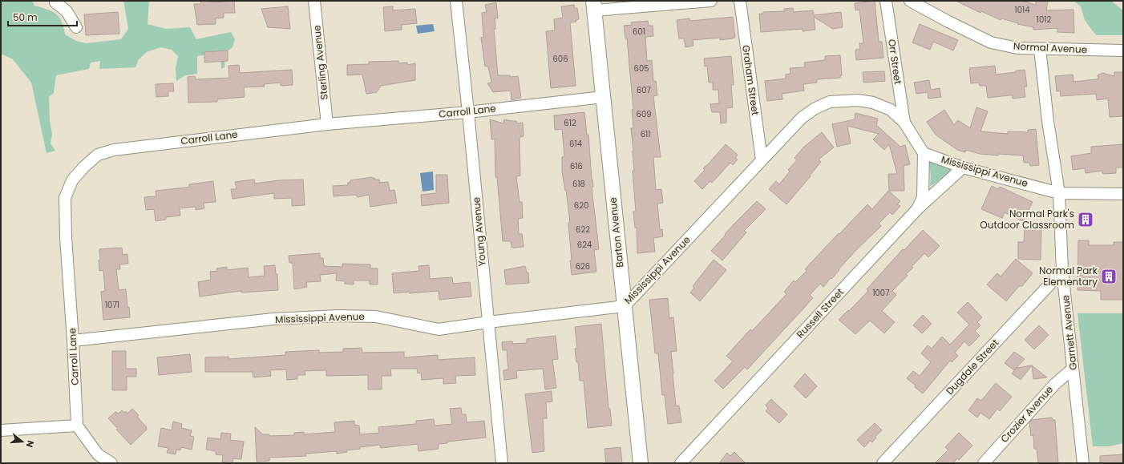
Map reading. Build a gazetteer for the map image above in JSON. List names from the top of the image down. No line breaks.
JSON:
{"streets":{"main road":["Barton Avenue"],"street":["Normal Avenue","Orr Street","Sterling Avenue","Graham Street","Carroll Lane","Mississippi Avenue","Young Avenue","Russell Street","Garnett Avenue","Dugdale Street","Crozier Avenue"]},"crossings":[["Normal Avenue","Garnett Avenue"],["Orr Street","Mississippi Avenue"],["Sterling Avenue","Carroll Lane"],["Graham Street","Mississippi Avenue"],["Carroll Lane","Mississippi Avenue"],["Carroll Lane","Young Avenue"],["Carroll Lane","Barton Avenue"],["Mississippi Avenue","Young Avenue"],["Mississippi Avenue","Barton Avenue"],["Mississippi Avenue","Russell Street"],["Mississippi Avenue","Garnett Avenue"],["Garnett Avenue","Dugdale Street"],["Garnett Avenue","Crozier Avenue"]],"places":{"building":["Normal Park's Outdoor Classroom","Normal Park Elementary"]},"house_numbers":["1014","1012","601","606","605","607","609","612","611","614","616","618","620","622","624","626","1007","1071"],"scale_bar":"50 m","north":"right"}
